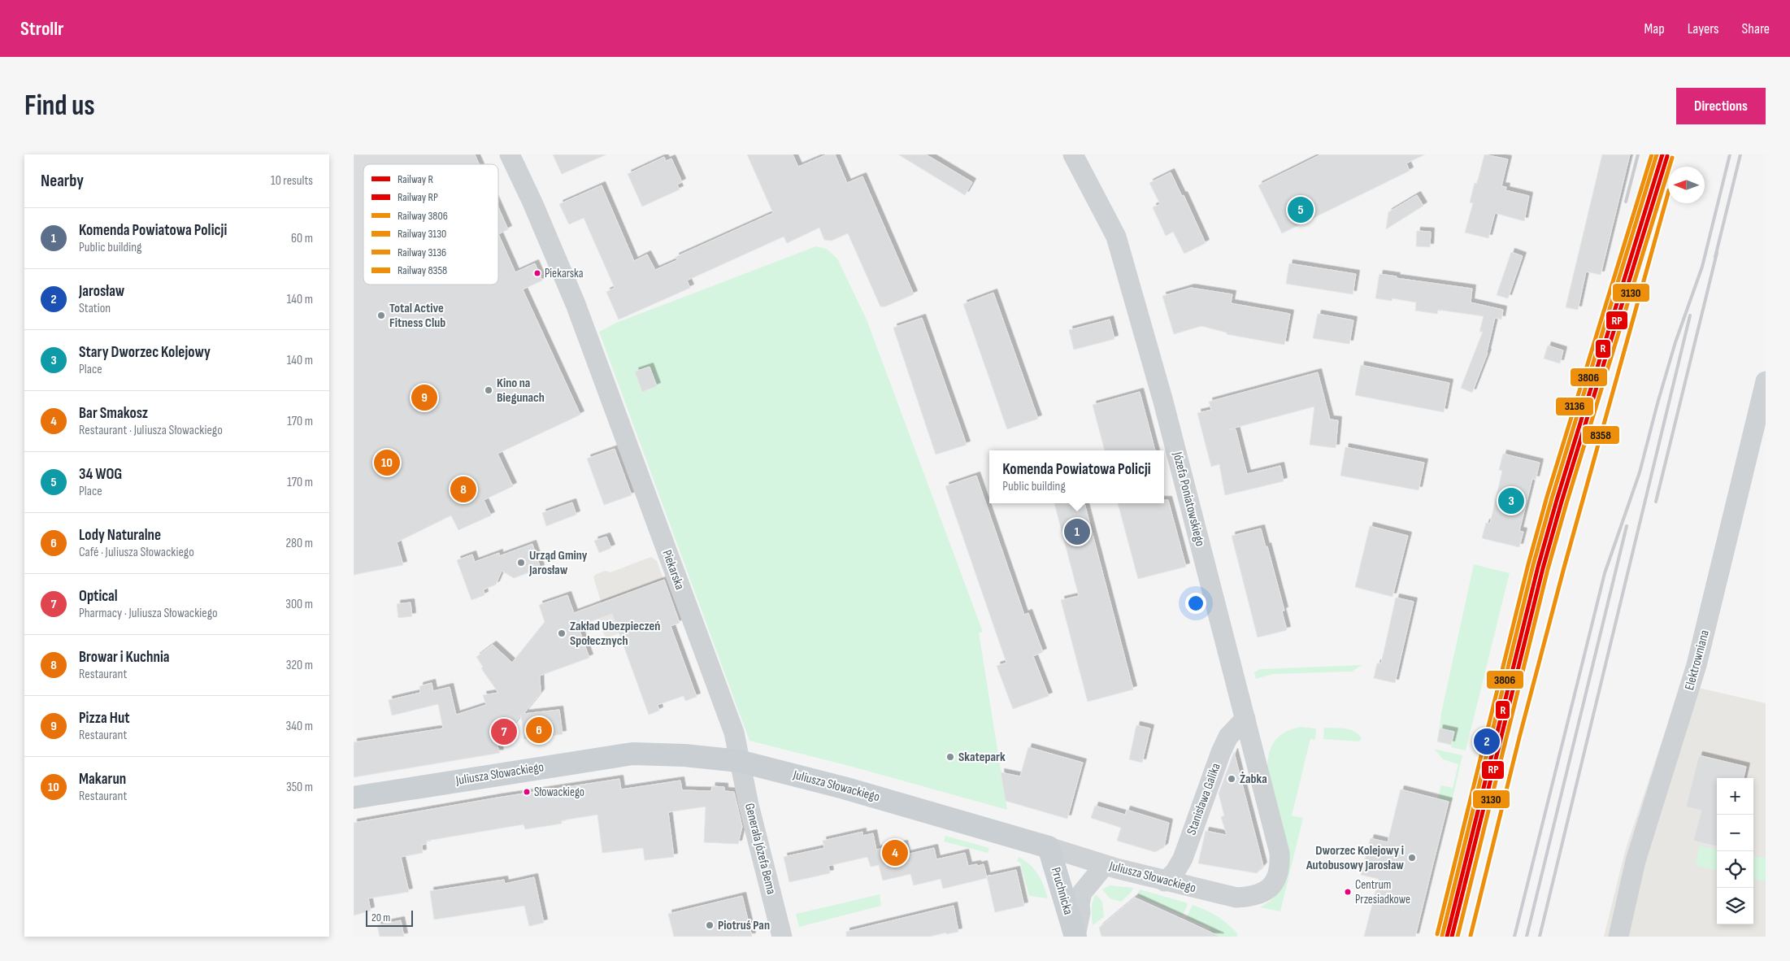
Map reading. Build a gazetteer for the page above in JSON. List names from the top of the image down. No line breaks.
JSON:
{"streets":{"main road":["Juliusza Słowackiego","Pruchnicka"],"street":["Józefa Poniatowskiego","Piekarska","Elektrowniana","Stanisława Galika","Generała Józefa Bema"]},"crossings":[["Józefa Poniatowskiego","Juliusza Słowackiego"],["Józefa Poniatowskiego","Stanisława Galika"],["Piekarska","Juliusza Słowackiego"],["Piekarska","Generała Józefa Bema"],["Juliusza Słowackiego","Stanisława Galika"],["Juliusza Słowackiego","Generała Józefa Bema"],["Juliusza Słowackiego","Pruchnicka"]],"places":["Piekarska","Total Active Fitness Club","Kino na Biegunach","Urząd Gminy Jarosław","Zakład Ubezpieczeń Społecznych","Skatepark","Żabka","Słowackiego","Dworzec Kolejowy i Autobusowy Jarosław","Centrum Przesiadkowe","Piotruś Pan"],"lines":["rail line R","rail line 3806","rail line 3136","rail line RP","rail line 3130","rail line 8358"],"legend":["Railway R","Railway RP","Railway 3806","Railway 3130","Railway 3136","Railway 8358"],"scale_bar":"20 m","north":"left","page":{"header":"Strollr","nav":["Map","Layers","Share"],"buttons":"Directions","title":"Find us","heading":["Nearby","10 results"],"pins":["5","9","10","8","3","1","6","7","2","4"],"list":[{"mark":"1","name":"Komenda Powiatowa Policji","note":"Public building","value":"60 m"},{"mark":"2","name":"Jarosław","note":"Station","value":"140 m"},{"mark":"3","name":"Stary Dworzec Kolejowy","note":"Place","value":"140 m"},{"mark":"4","name":"Bar Smakosz","note":"Restaurant · Juliusza Słowackiego","value":"170 m"},{"mark":"5","name":"34 WOG","note":"Place","value":"170 m"},{"mark":"6","name":"Lody Naturalne","note":"Café · Juliusza Słowackiego","value":"280 m"},{"mark":"7","name":"Optical","note":"Pharmacy · Juliusza Słowackiego","value":"300 m"},{"mark":"8","name":"Browar i Kuchnia","note":"Restaurant","value":"320 m"},{"mark":"9","name":"Pizza Hut","note":"Restaurant","value":"340 m"},{"mark":"10","name":"Makarun","note":"Restaurant","value":"350 m"}],"popup":["Komenda Powiatowa Policji","Public building"],"map_buttons":["+","−"],"scale":"20 m"}}
